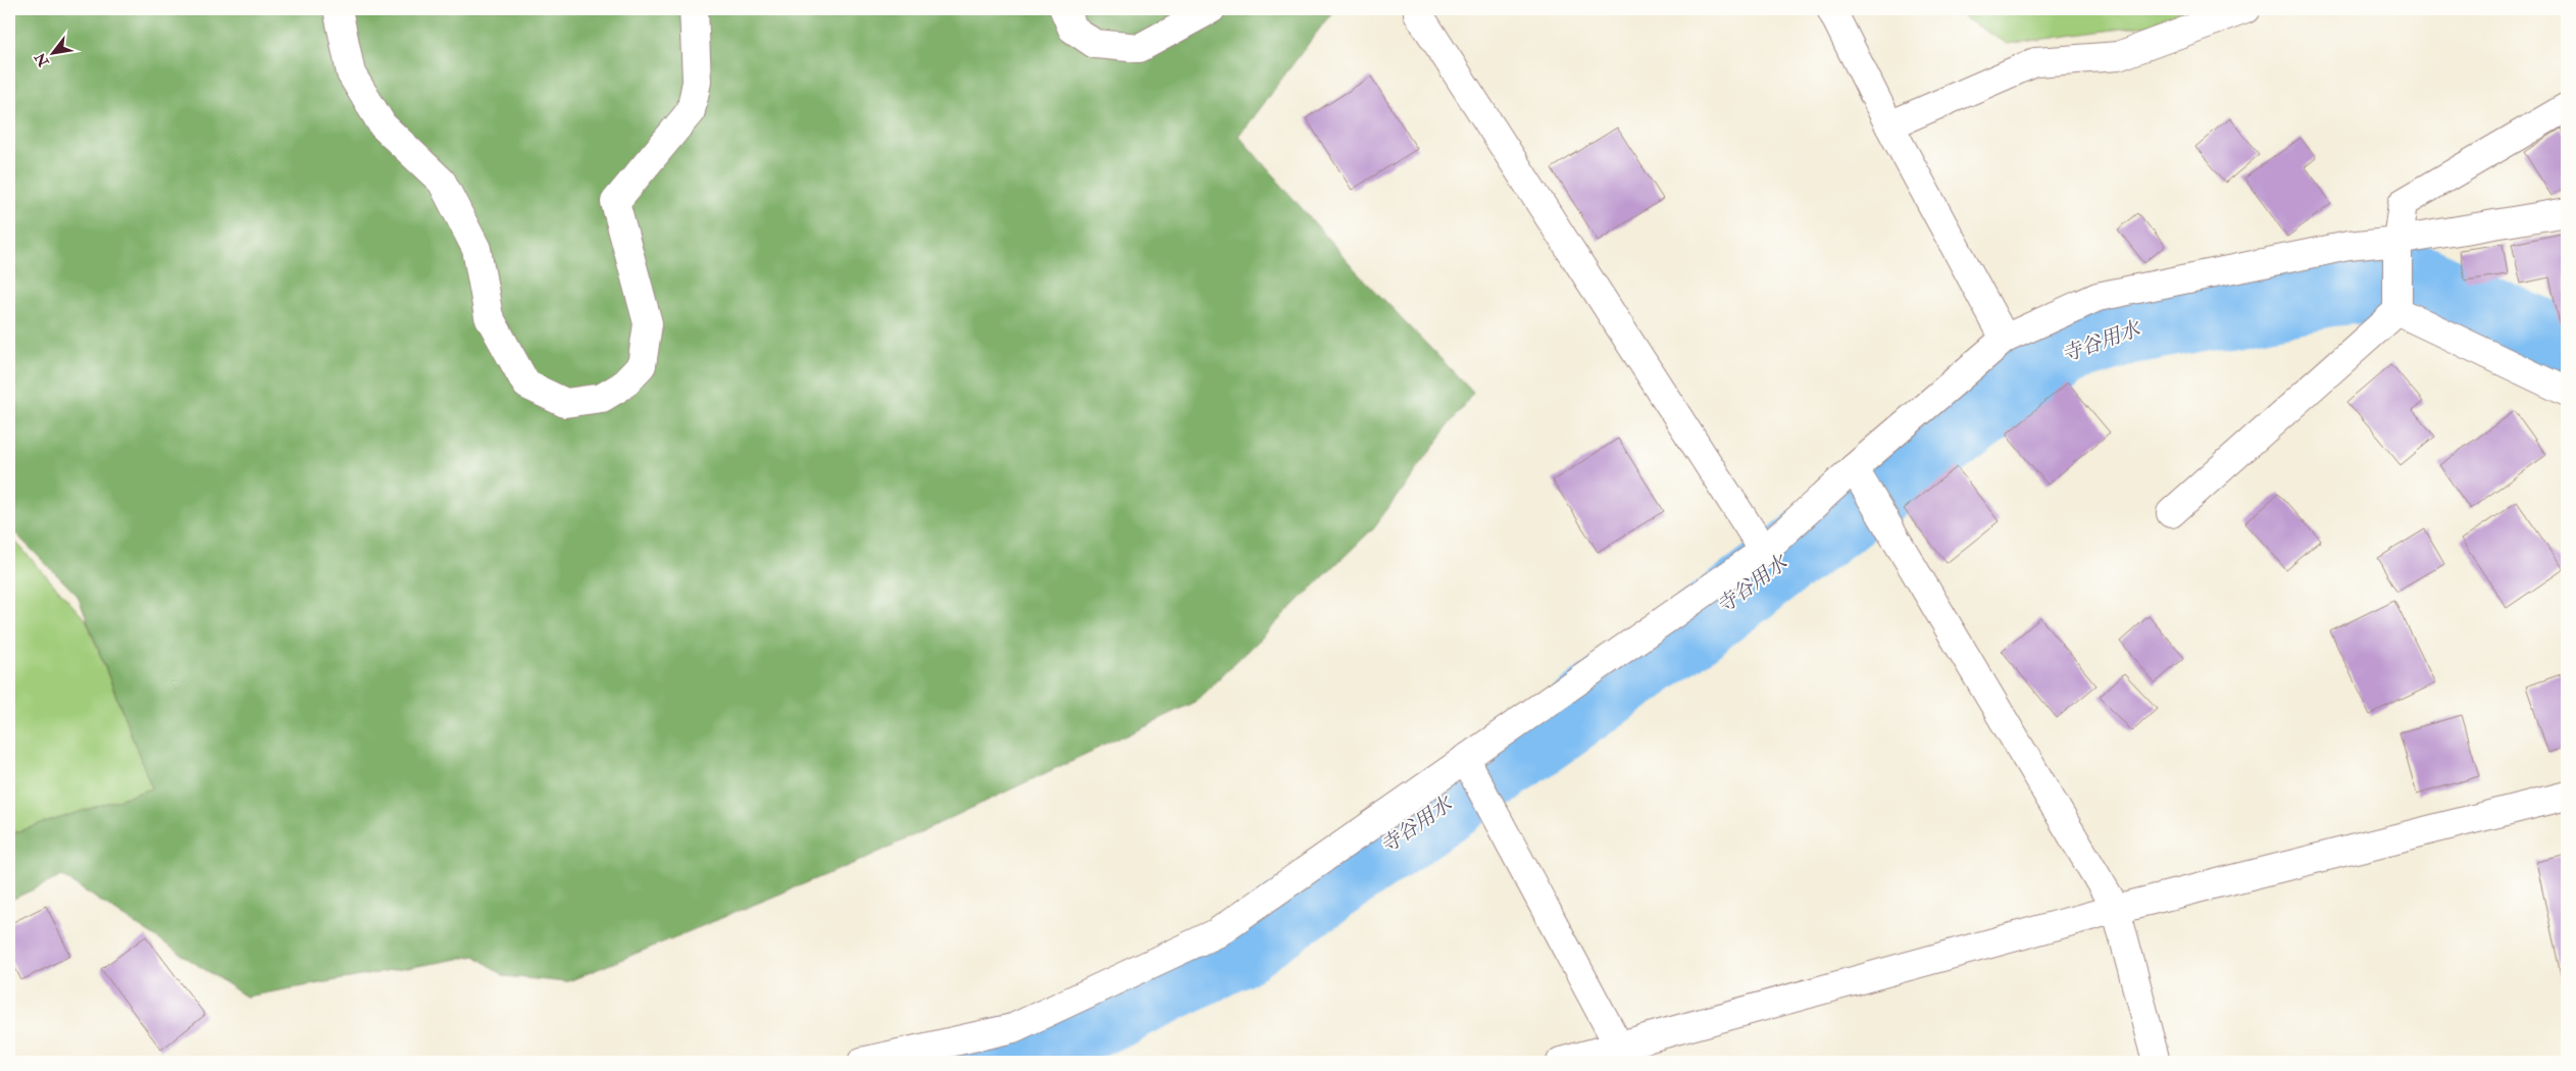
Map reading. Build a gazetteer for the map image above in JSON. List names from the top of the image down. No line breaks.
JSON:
{"water":["寺谷用水"],"north":"bottom left"}
